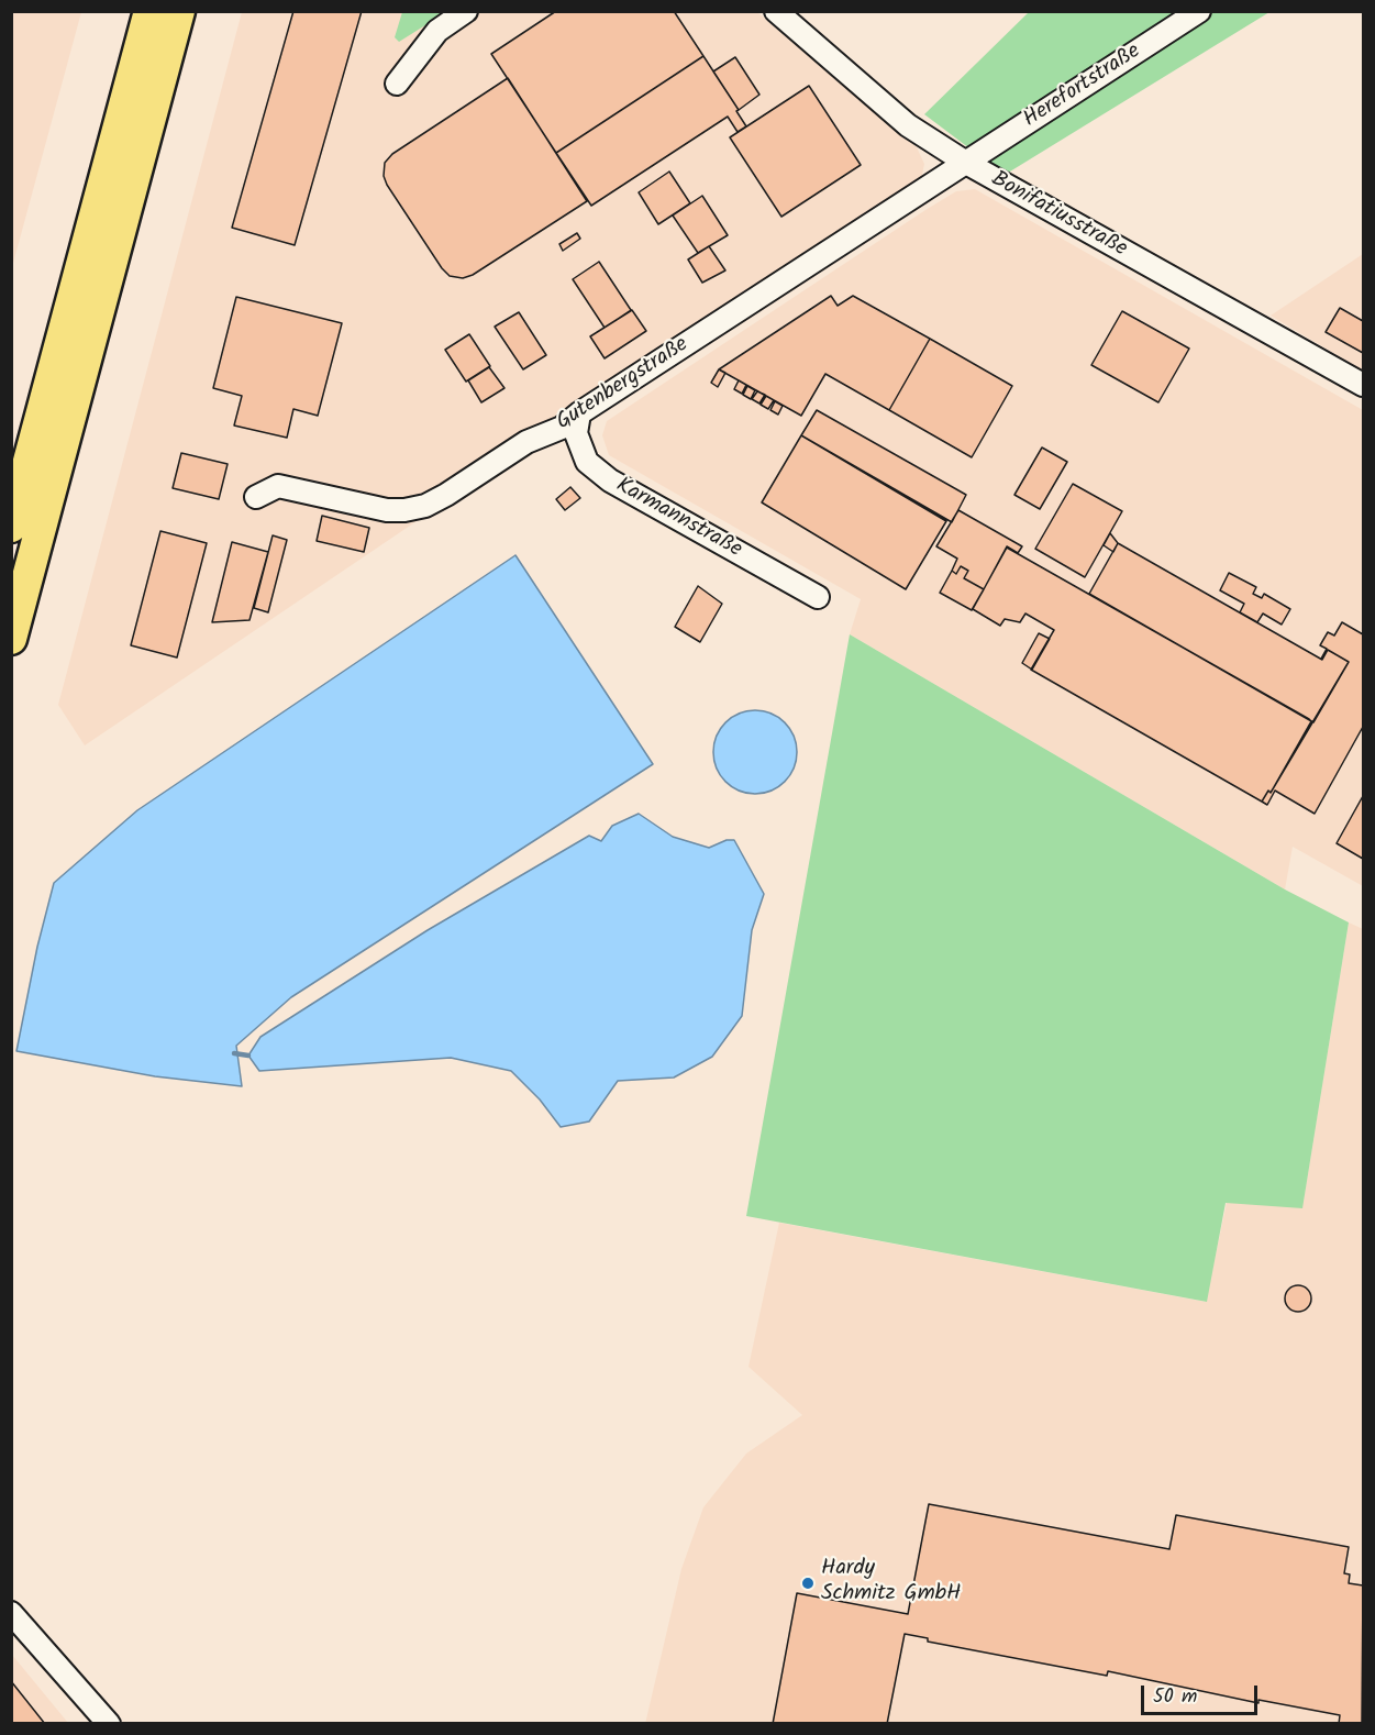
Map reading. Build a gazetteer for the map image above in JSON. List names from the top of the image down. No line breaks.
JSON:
{"streets":{"street":["Herefortstraße","Bonifatiusstraße","Gutenbergstraße","Karmannstraße"]},"crossings":[["Herefortstraße","Bonifatiusstraße"],["Herefortstraße","Gutenbergstraße"],["Bonifatiusstraße","Gutenbergstraße"],["Gutenbergstraße","Karmannstraße"]],"places":["Hardy Schmitz GmbH"],"scale_bar":"50 m"}
